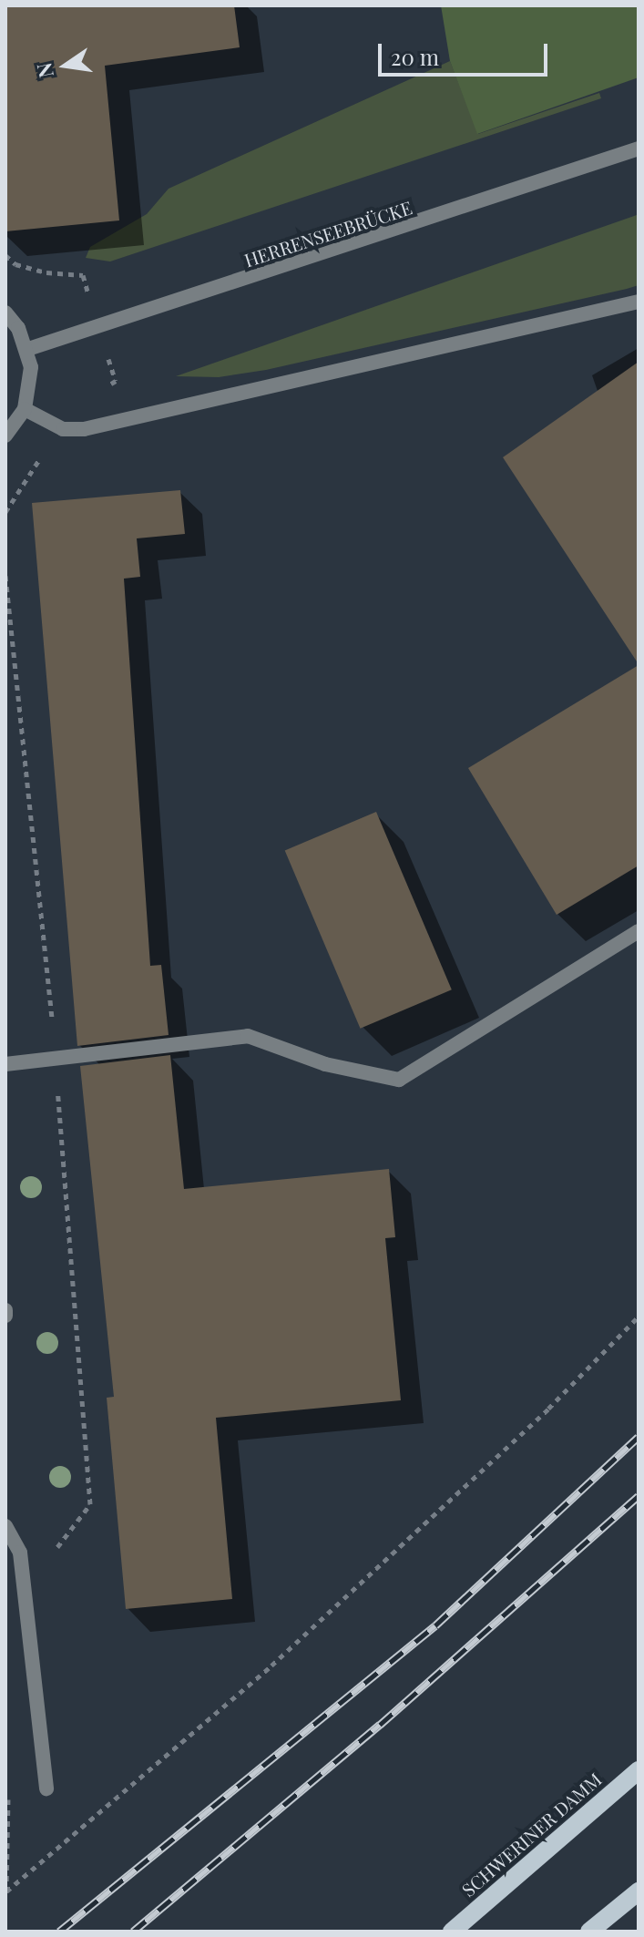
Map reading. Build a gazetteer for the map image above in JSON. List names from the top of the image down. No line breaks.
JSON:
{"streets":{"main road":["SCHWERINER DAMM"],"street":["HERRENSEEBRÜCKE"]},"scale_bar":"20 m","north":"left"}
